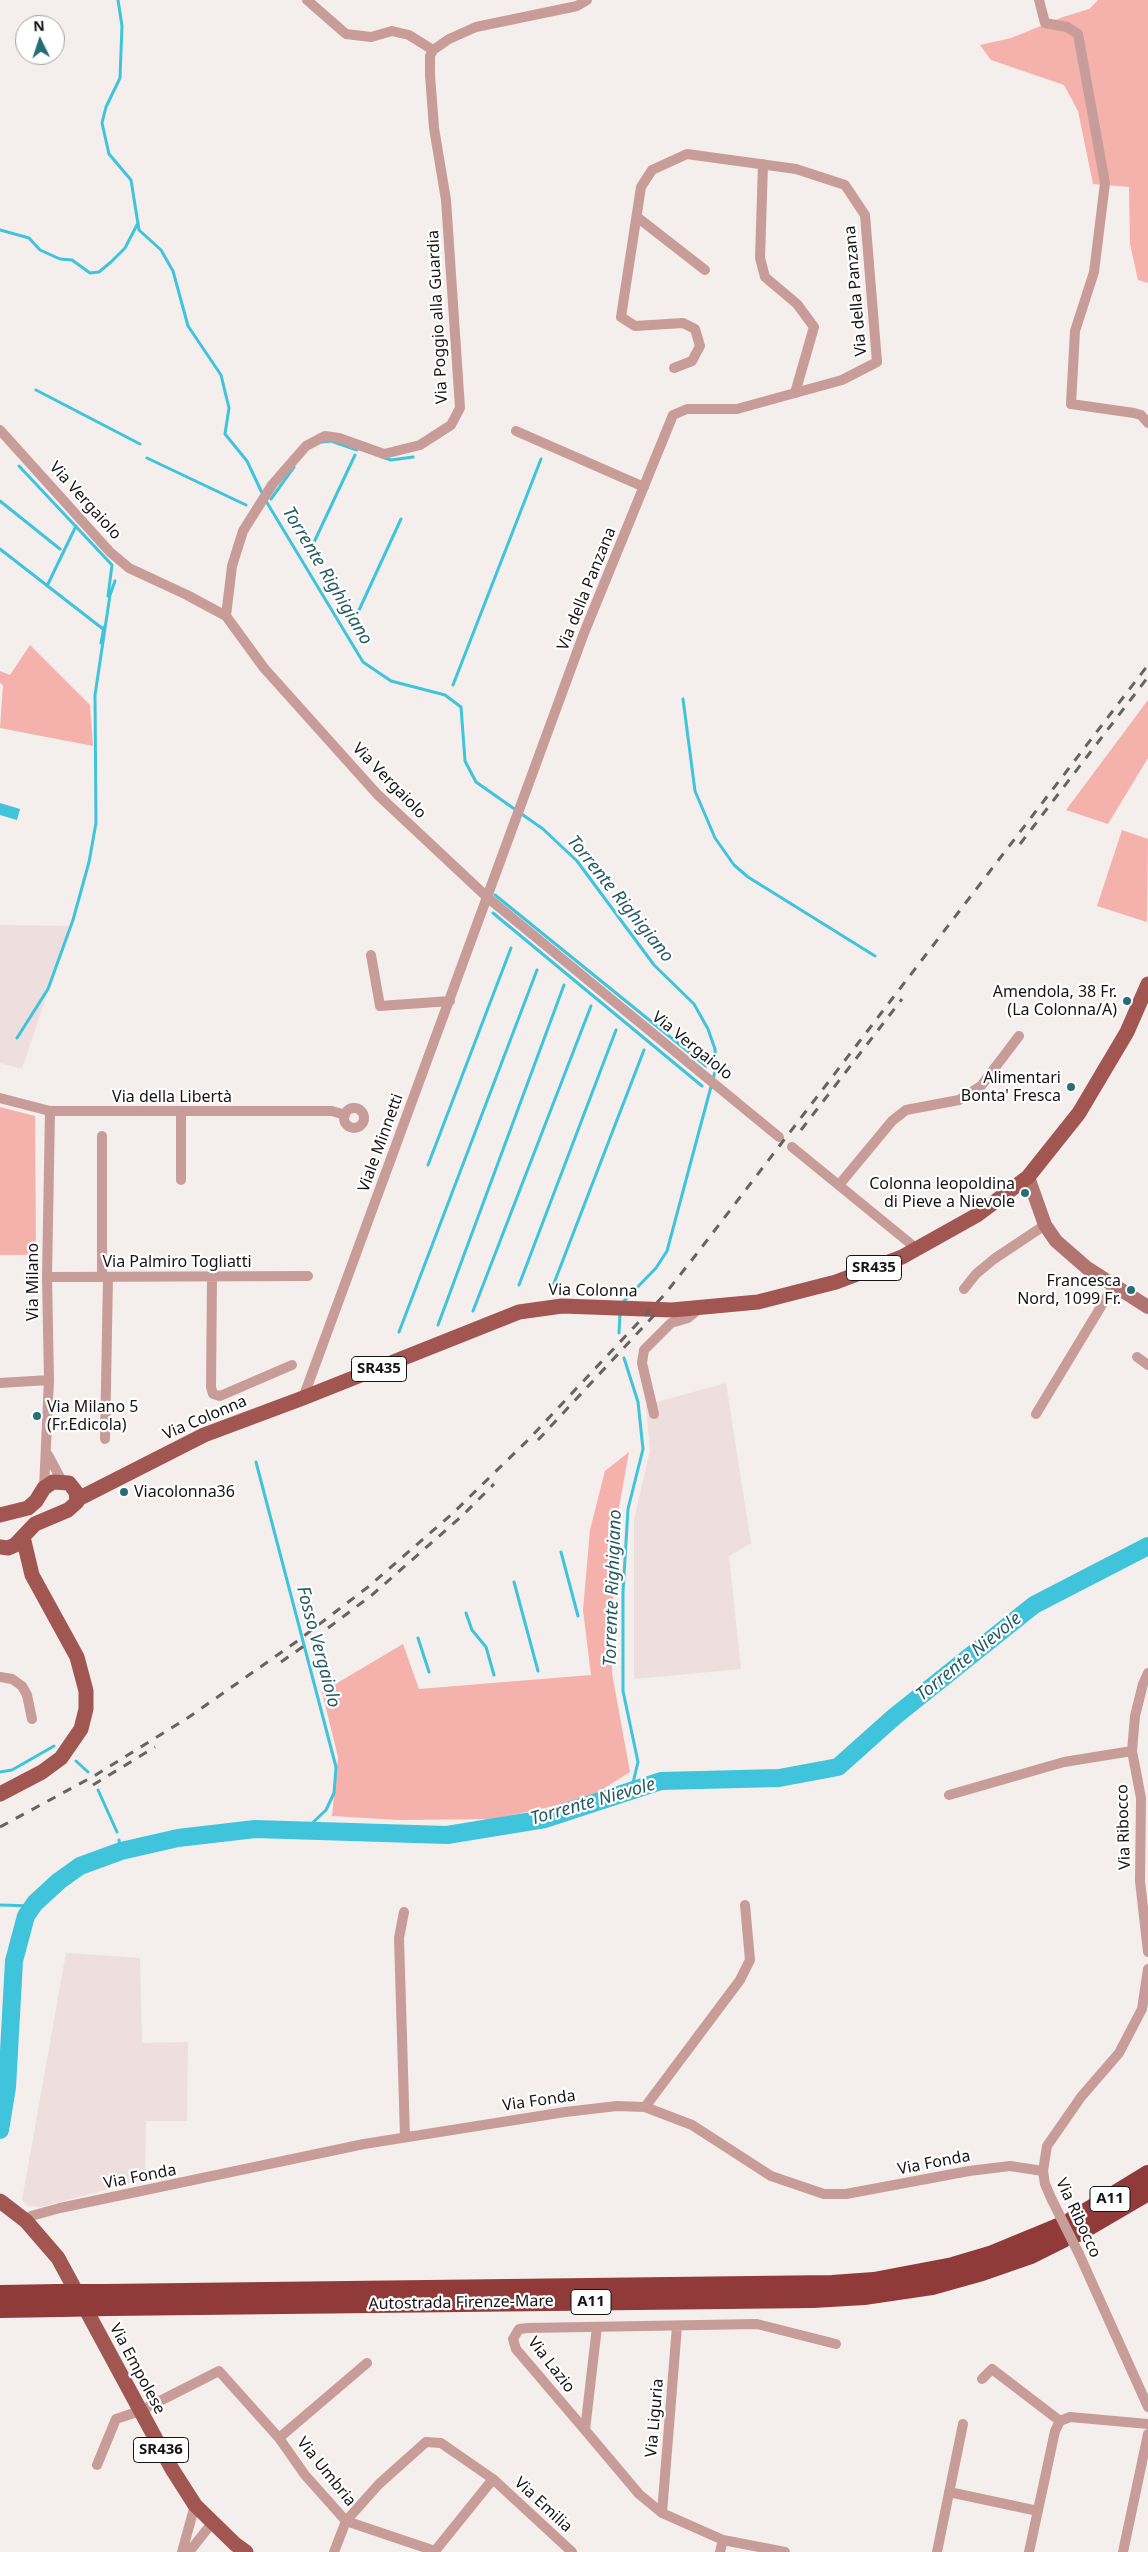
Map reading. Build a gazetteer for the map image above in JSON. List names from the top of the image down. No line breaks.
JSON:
{"streets":{"highway":["A11","Autostrada Firenze-Mare"],"main road":["SR435","Via Colonna","Via Empolese","SR436"],"street":["Via della Panzana","Via Poggio alla Guardia","Via Vergaiolo","Via della Libertà","Viale Minnetti","Via Palmiro Togliatti","Via Milano","Via Ribocco","Via Fonda","Via Lazio","Via Liguria","Via Umbria","Via Emilia"]},"crossings":[["Via della Panzana","Via Vergaiolo"],["Via della Panzana","Viale Minnetti"],["Via Poggio alla Guardia","Via Vergaiolo"],["Via Vergaiolo","Viale Minnetti"],["Via della Libertà","Via Milano"],["Viale Minnetti","Via Colonna"],["Via Palmiro Togliatti","Via Milano"],["SR435","Via Milano"],["SR435","Via Colonna"],["Via Ribocco","Via Fonda"],["Via Fonda","Via Empolese"],["Via Lazio","Via Liguria"],["Via Empolese","Via Umbria"],["Via Umbria","Via Emilia"]],"water":["Torrente Righigiano","Fosso Vergaiolo","Torrente Nievole"],"places":["Amendola, 38 Fr. (La Colonna/A)","Alimentari Bonta' Fresca","Colonna leopoldina di Pieve a Nievole","Francesca Nord, 1099 Fr.","Via Milano 5 (Fr.Edicola)","Viacolonna36"],"north":"top"}
